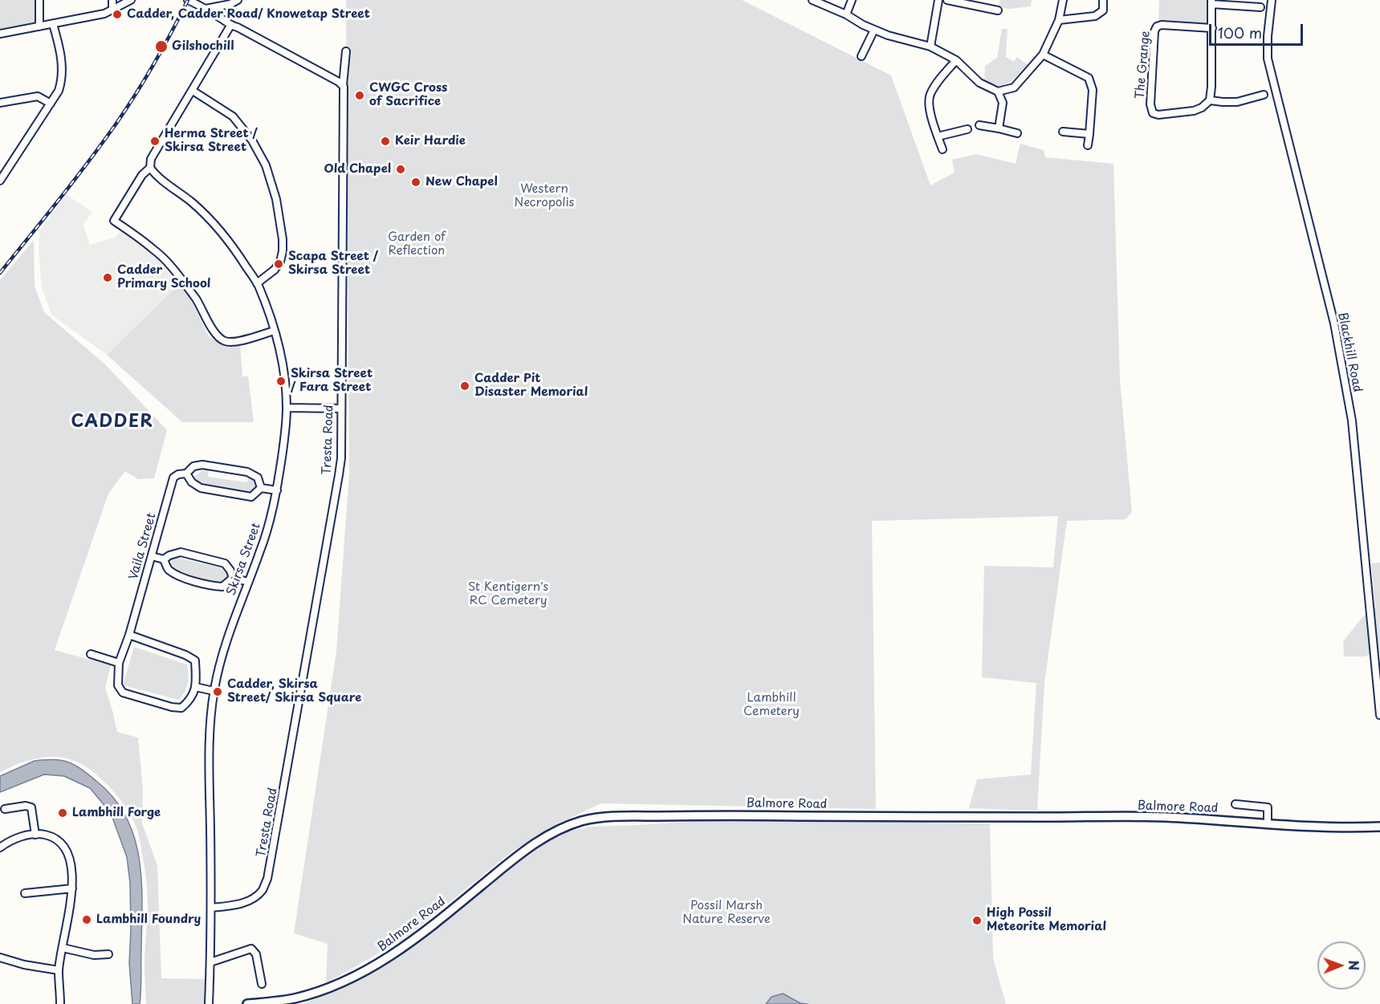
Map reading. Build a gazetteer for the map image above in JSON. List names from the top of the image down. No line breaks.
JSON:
{"streets":{"main road":["Balmore Road"],"street":["The Grange","Blackhill Road","Tresta Road","Vaila Street","Skirsa Street"]},"crossings":[["Tresta Road","Skirsa Street"]],"districts":["CADDER"],"parks":["Western Necropolis","Garden of Reflection","St Kentigern's RC Cemetery","Lambhill Cemetery","Possil Marsh Nature Reserve"],"places":["Cadder, Cadder Road/ Knowetap Street","Gilshochill","CWGC Cross of Sacrifice","Herma Street / Skirsa Street","Keir Hardie","Old Chapel","New Chapel","Scapa Street / Skirsa Street","Cadder Primary School","Skirsa Street / Fara Street","Cadder Pit Disaster Memorial","Cadder, Skirsa Street/ Skirsa Square","Lambhill Forge","Lambhill Foundry","High Possil Meteorite Memorial"],"scale_bar":"100 m","north":"right"}
